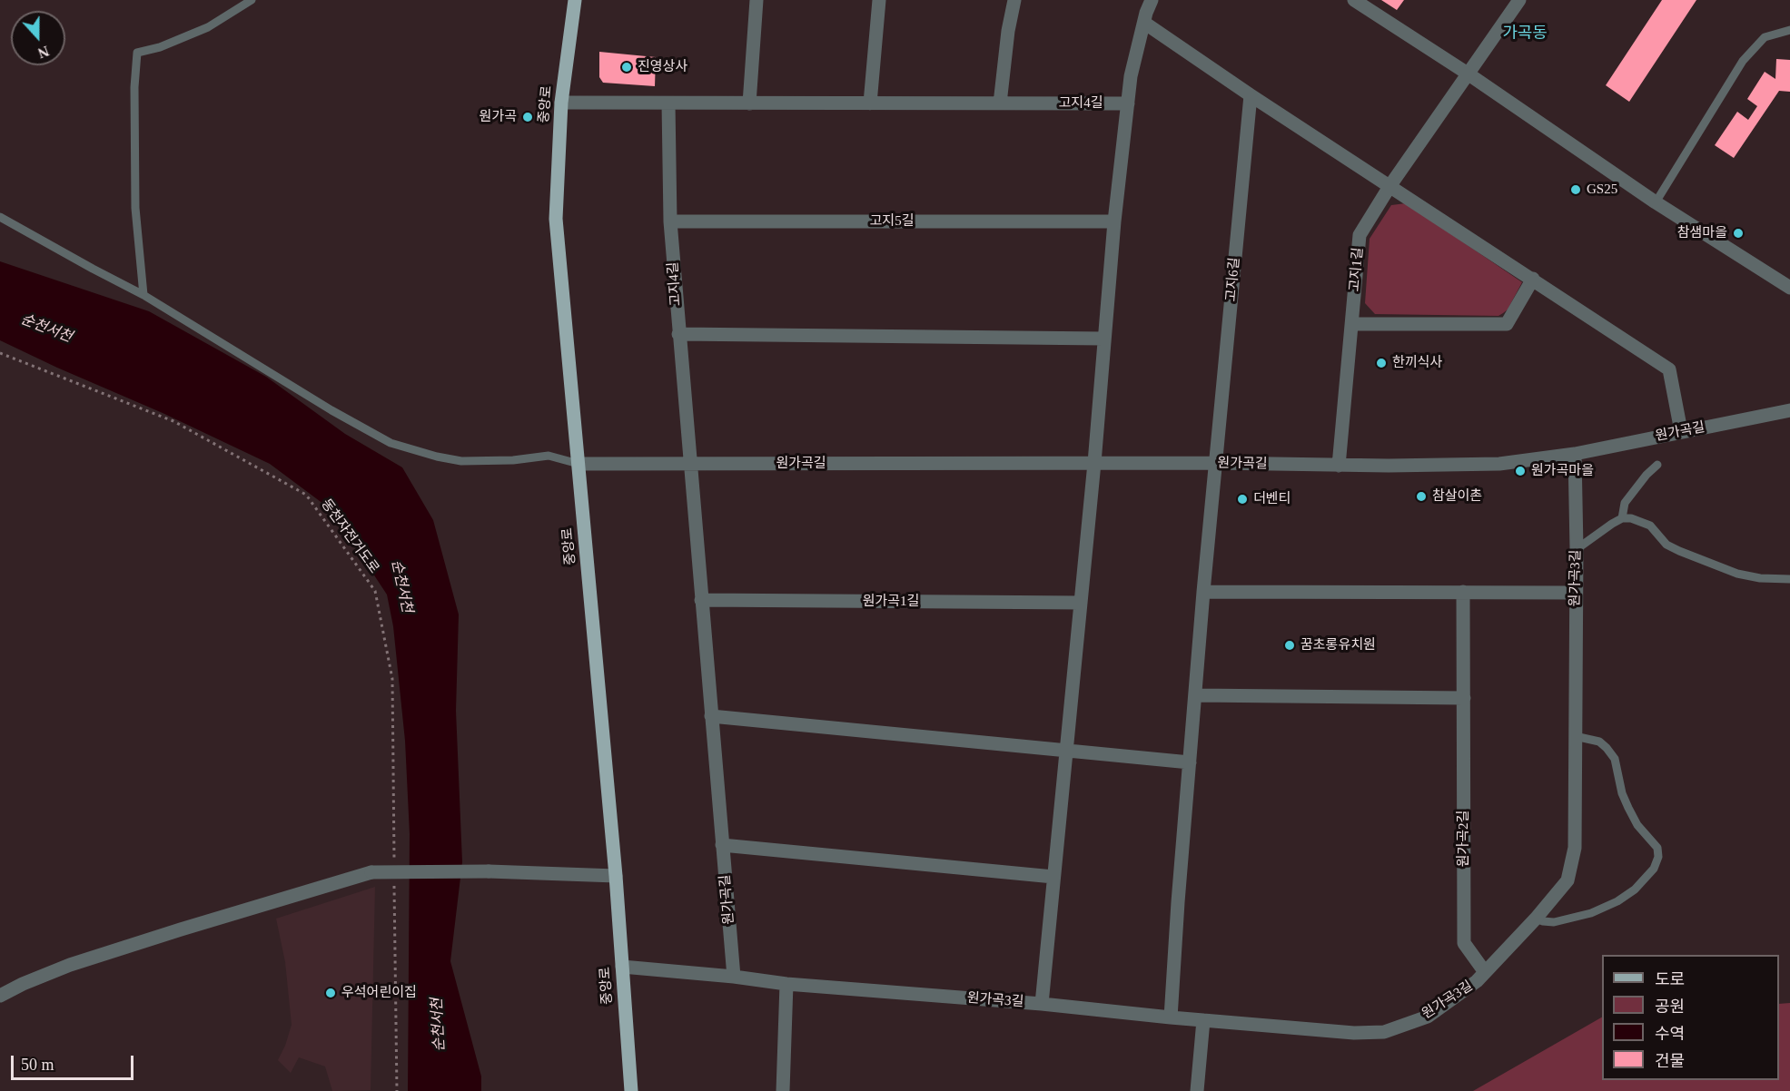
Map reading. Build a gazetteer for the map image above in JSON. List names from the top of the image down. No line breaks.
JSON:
{"streets":{"main road":["중앙로"],"street":["고지4길","고지5길","고지1길","고지6길","원가곡길","원가곡3길","원가곡1길","원가곡2길"],"path":["동천자전거도로"]},"crossings":[["고지4길","중앙로"],["고지4길","고지5길"],["고지4길","원가곡길"],["중앙로","원가곡길"],["중앙로","원가곡3길"],["고지1길","원가곡길"],["고지6길","원가곡길"],["원가곡길","원가곡3길"],["원가곡길","원가곡1길"],["원가곡3길","원가곡2길"]],"districts":["가곡동"],"water":["순천서천"],"places":["진영상사","원가곡","GS25","참샘마을","한끼식사","원가곡마을","참살이촌","더벤티","꿈초롱유치원","우석어린이집"],"legend":["도로","공원","수역","건물"],"scale_bar":"50 m","north":"bottom"}
